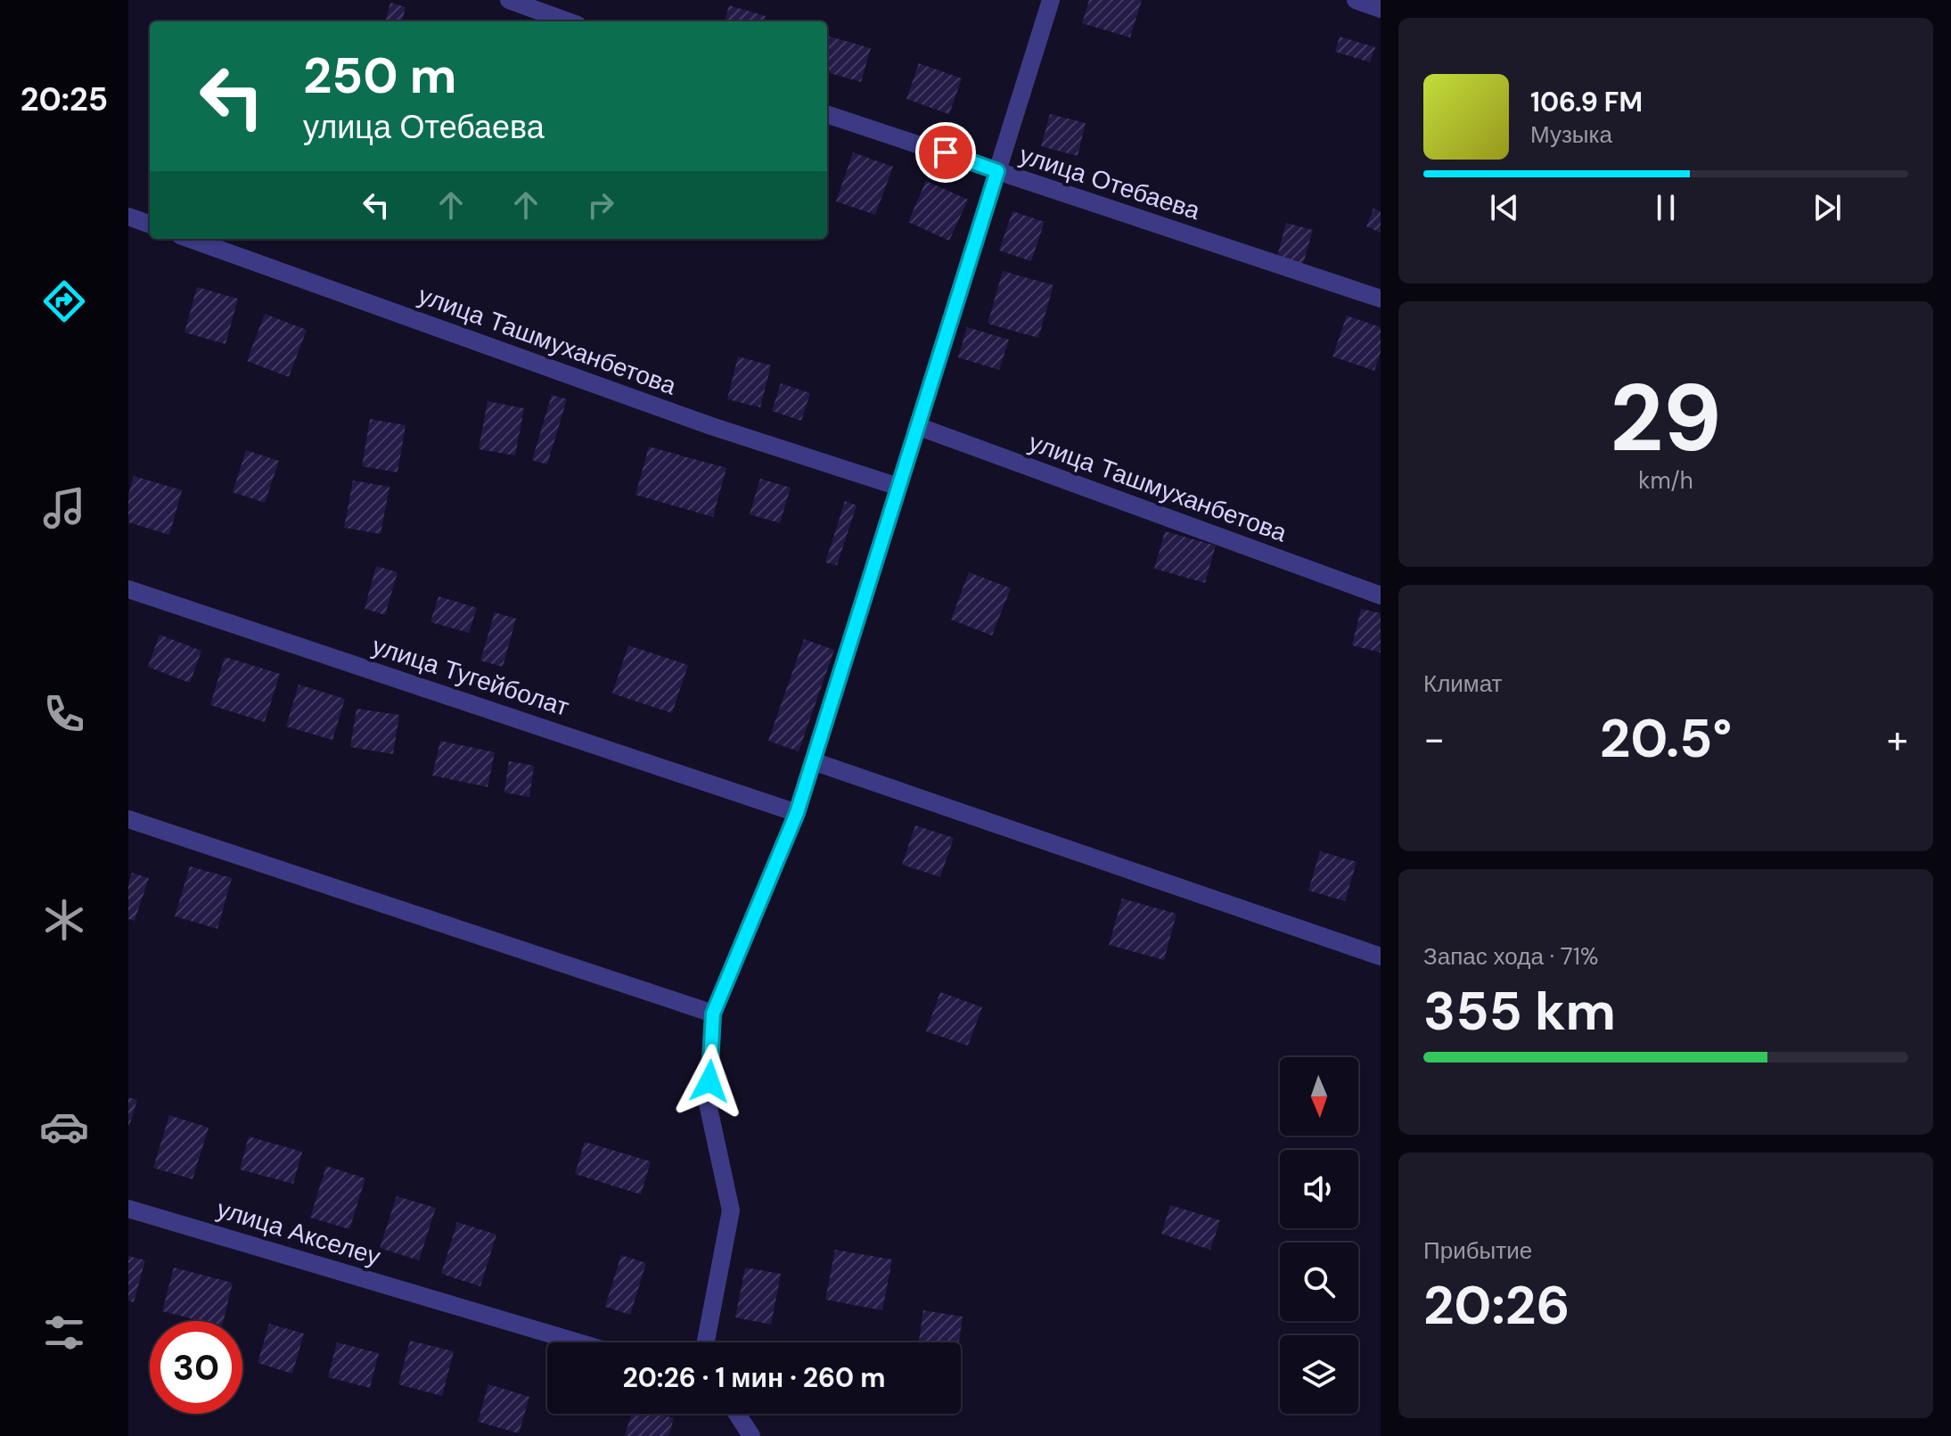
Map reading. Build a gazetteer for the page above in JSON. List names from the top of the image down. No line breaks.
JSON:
{"streets":{"street":["улица Отебаева","улица Ташмуханбетова","улица Тугейболат","улица Акселеу"]},"north":"bottom","page":{"tabs":"20:25","turn":["250 m","улица Отебаева"],"song":["106.9 FM","Музыка"],"tile":[["29","km/h"],"Климат",["Запас хода · 71%","355 km"],["Прибытие","20:26"]],"heat":["−","20.5°","+"],"limit":"30","trip":"20:26 · 1 мин · 260 m"}}
